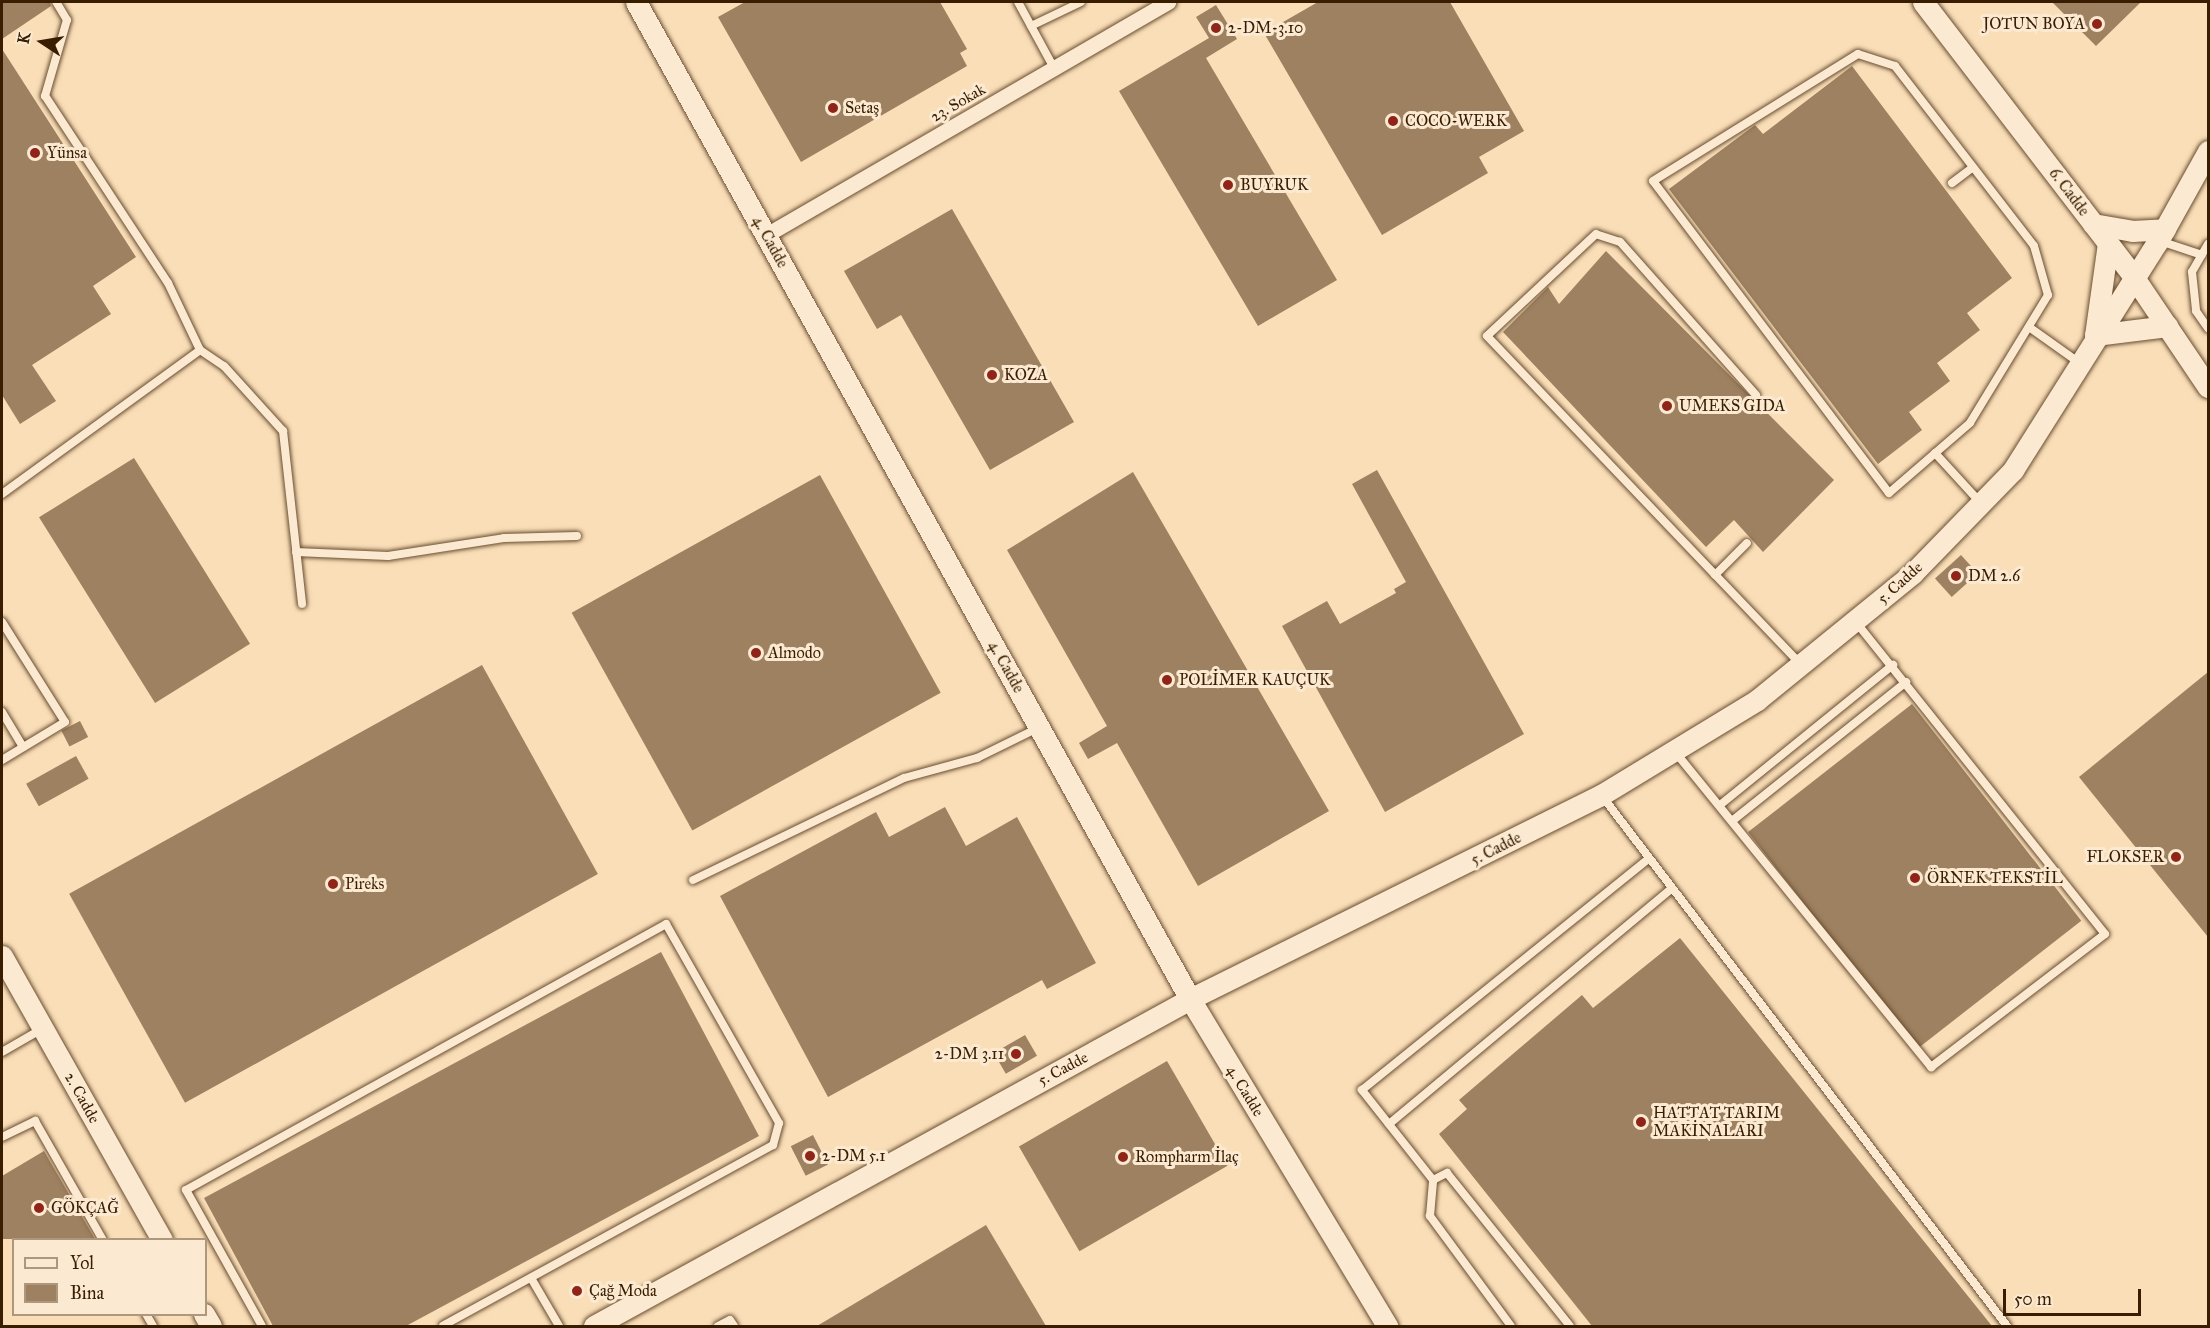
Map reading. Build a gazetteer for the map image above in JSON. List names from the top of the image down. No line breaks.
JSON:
{"streets":{"street":["23. Sokak","6. Cadde","4. Cadde","5. Cadde","2. Cadde"]},"crossings":[["23. Sokak","4. Cadde"],["6. Cadde","5. Cadde"],["4. Cadde","5. Cadde"]],"places":["JOTUN BOYA","2-DM-3.10","Setaş","COCO-WERK","Yünsa","BUYRUK","KOZA","UMEKS GIDA","DM 2.6","Almodo","POLİMER KAUÇUK","FLOKSER","ÖRNEK TEKSTİL","Pireks","2-DM 3.11","HATTAT TARIM MAKİNALARI","2-DM 5.1","Rompharm İlaç","GÖKÇAĞ","Çağ Moda"],"legend":["Yol","Bina"],"scale_bar":"50 m","north":"left"}
